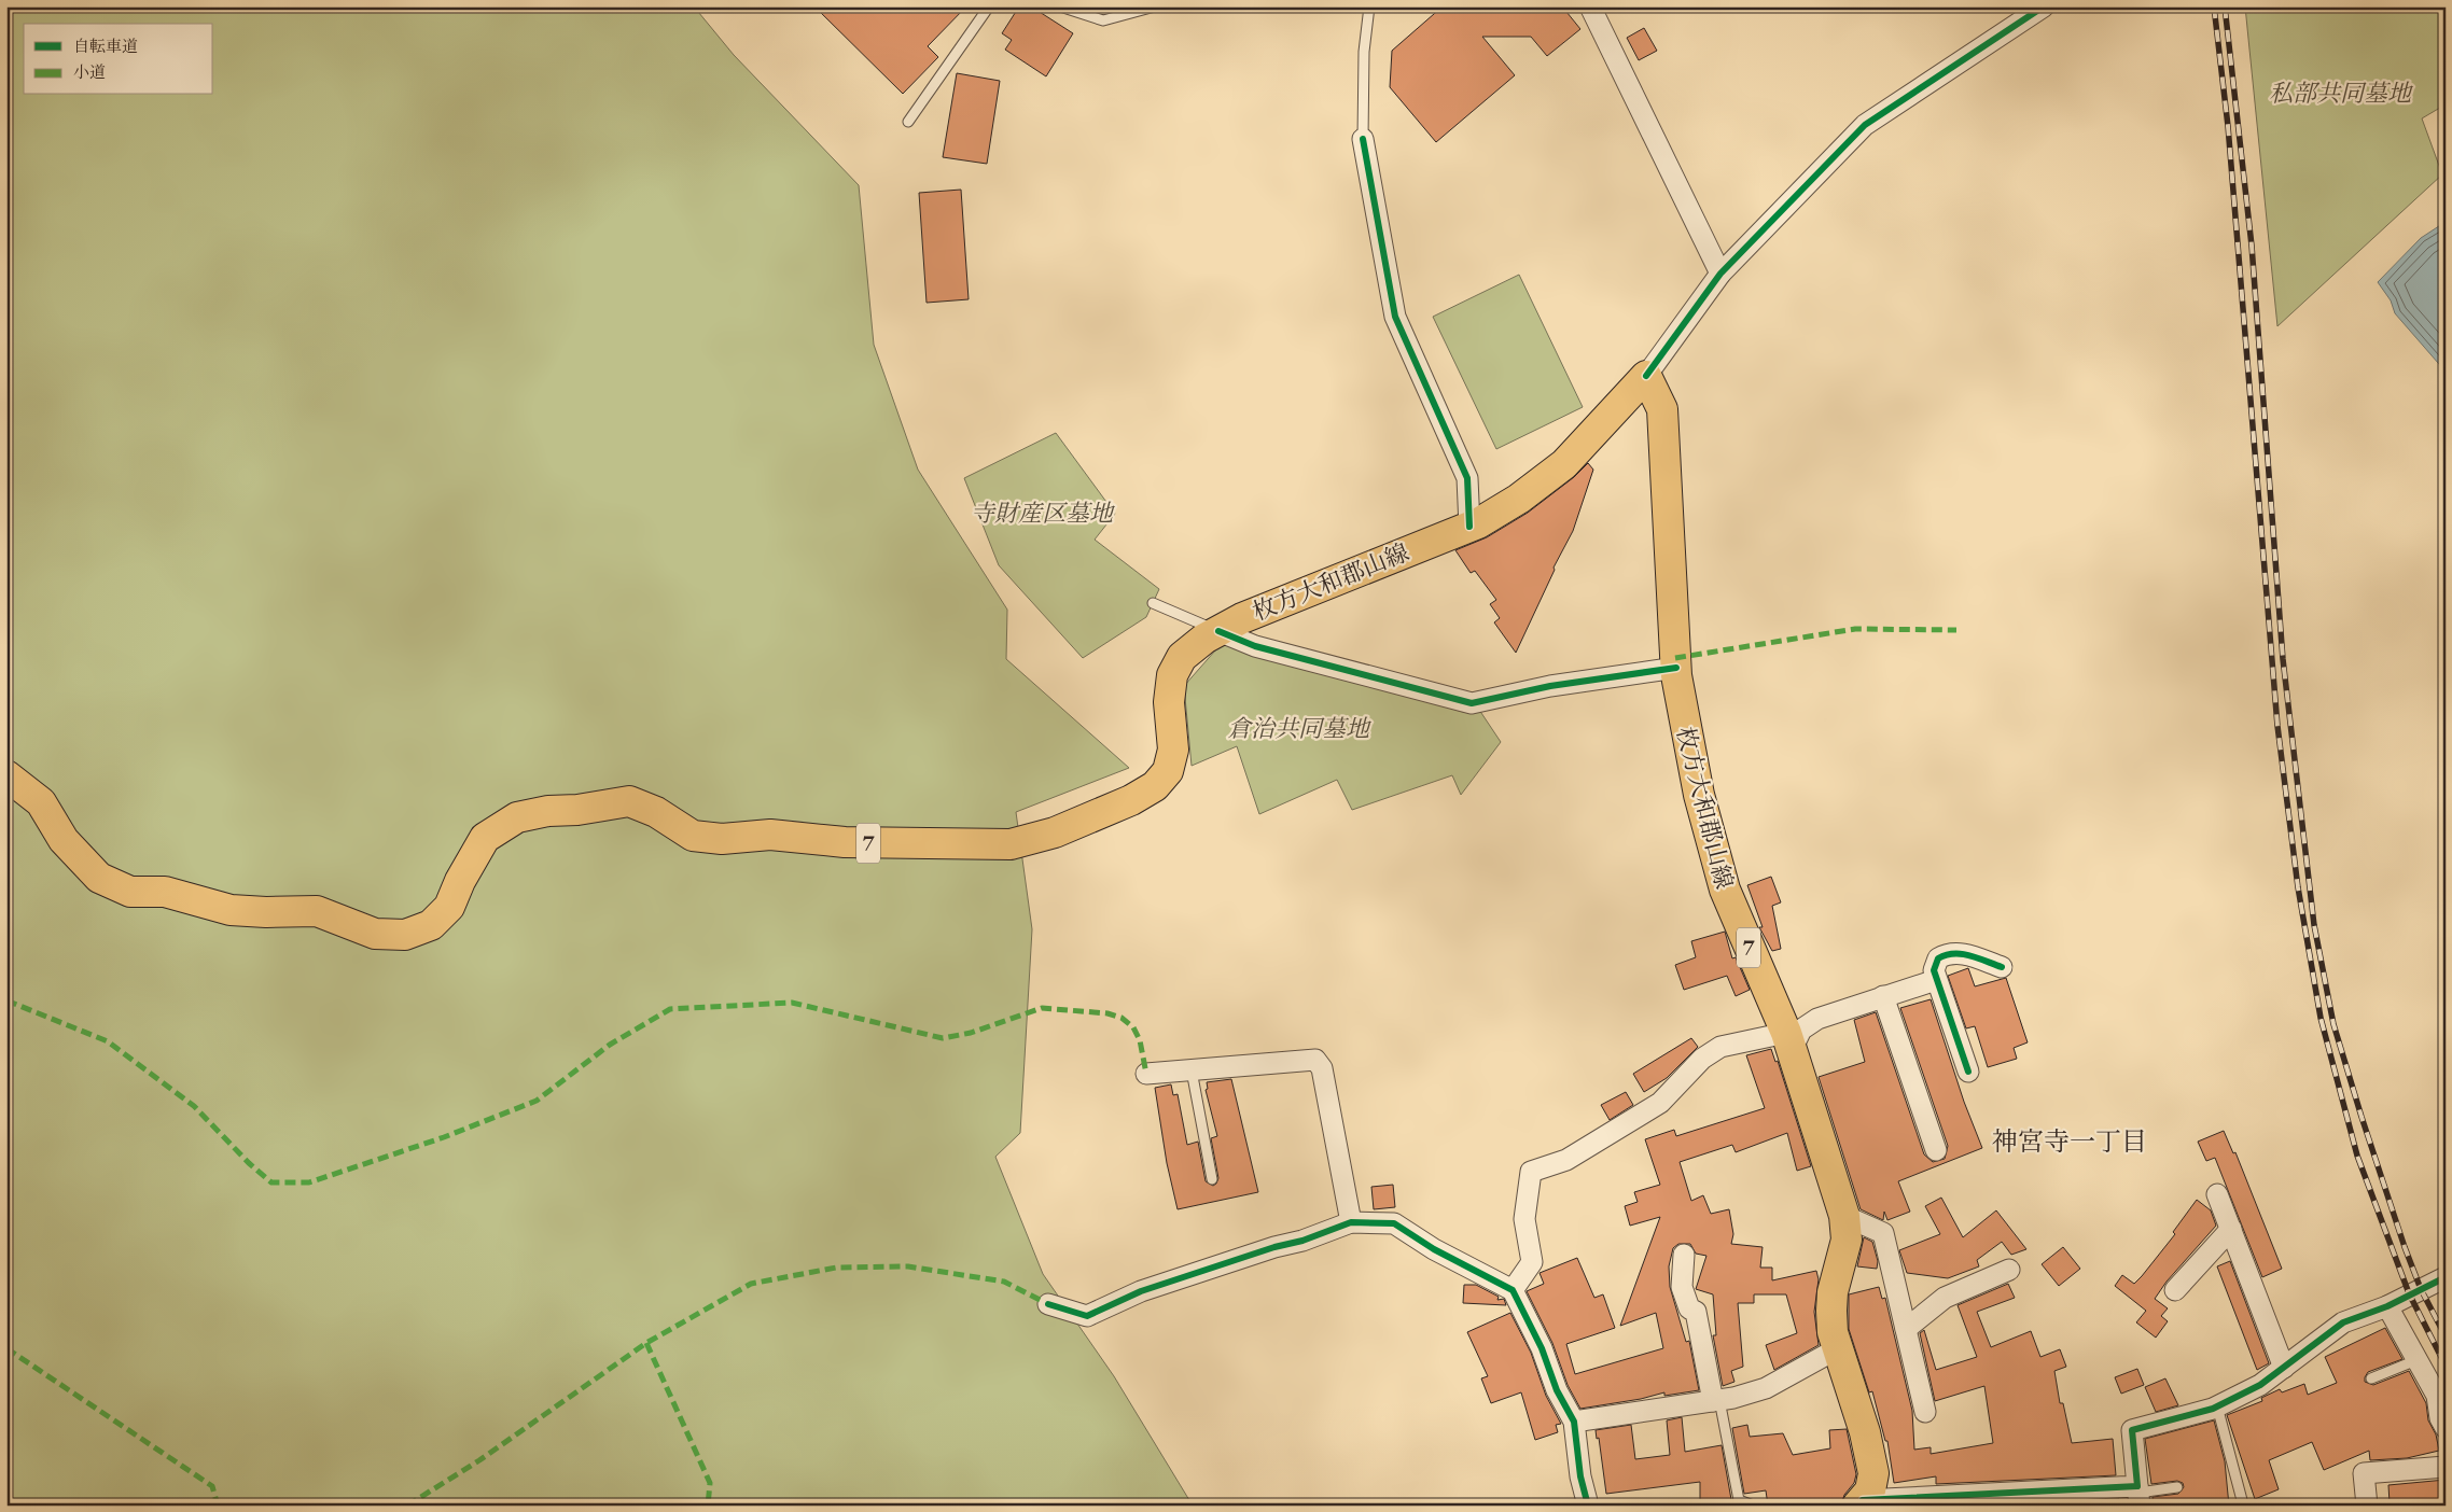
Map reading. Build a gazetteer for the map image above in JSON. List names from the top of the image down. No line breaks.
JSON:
{"streets":{"main road":["枚方大和郡山線","7"]},"districts":["神宮寺一丁目"],"parks":["私部共同墓地","寺財産区墓地","倉治共同墓地"],"legend":["自転車道","小道"]}
